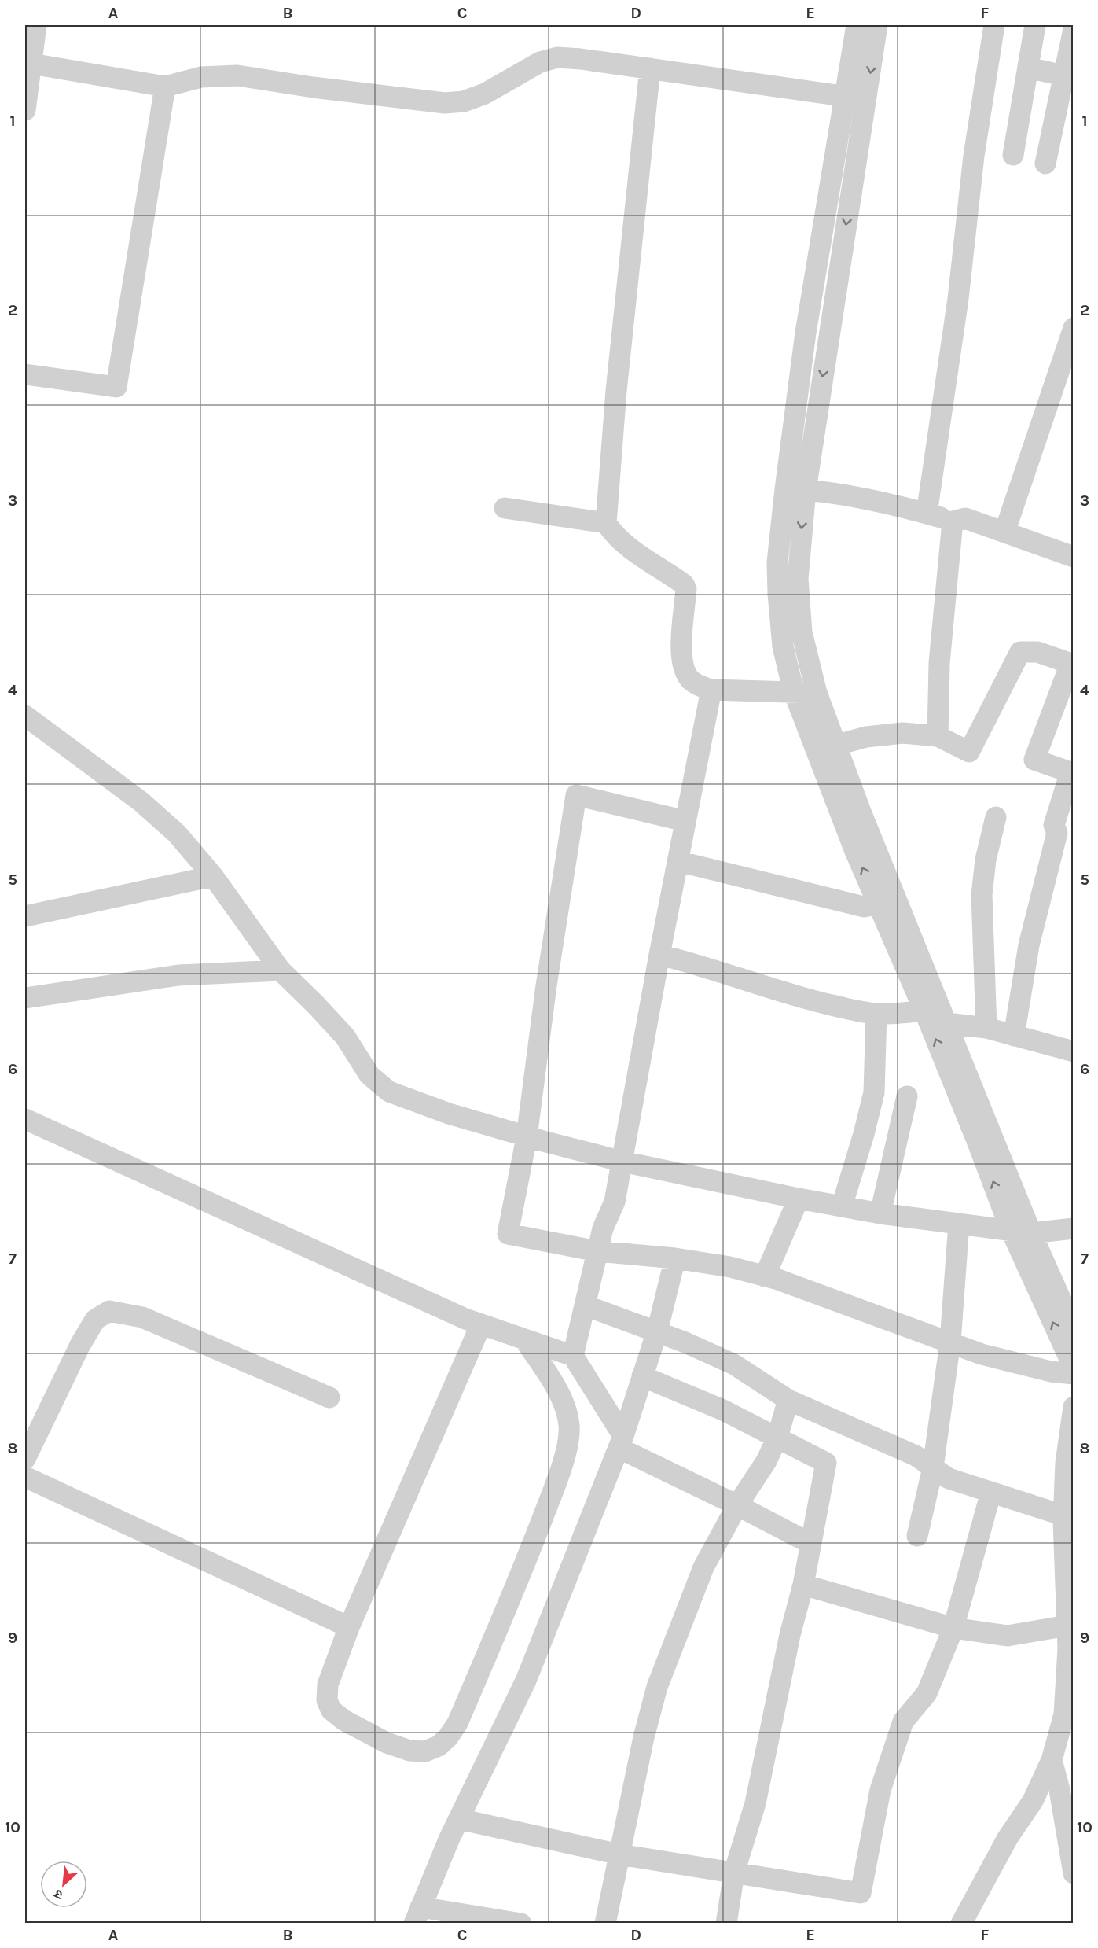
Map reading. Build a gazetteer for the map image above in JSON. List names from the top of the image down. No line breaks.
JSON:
{"north":"bottom left","grid":{"columns":["A","B","C","D","E","F"],"rows":["1","2","3","4","5","6","7","8","9","10"]}}
